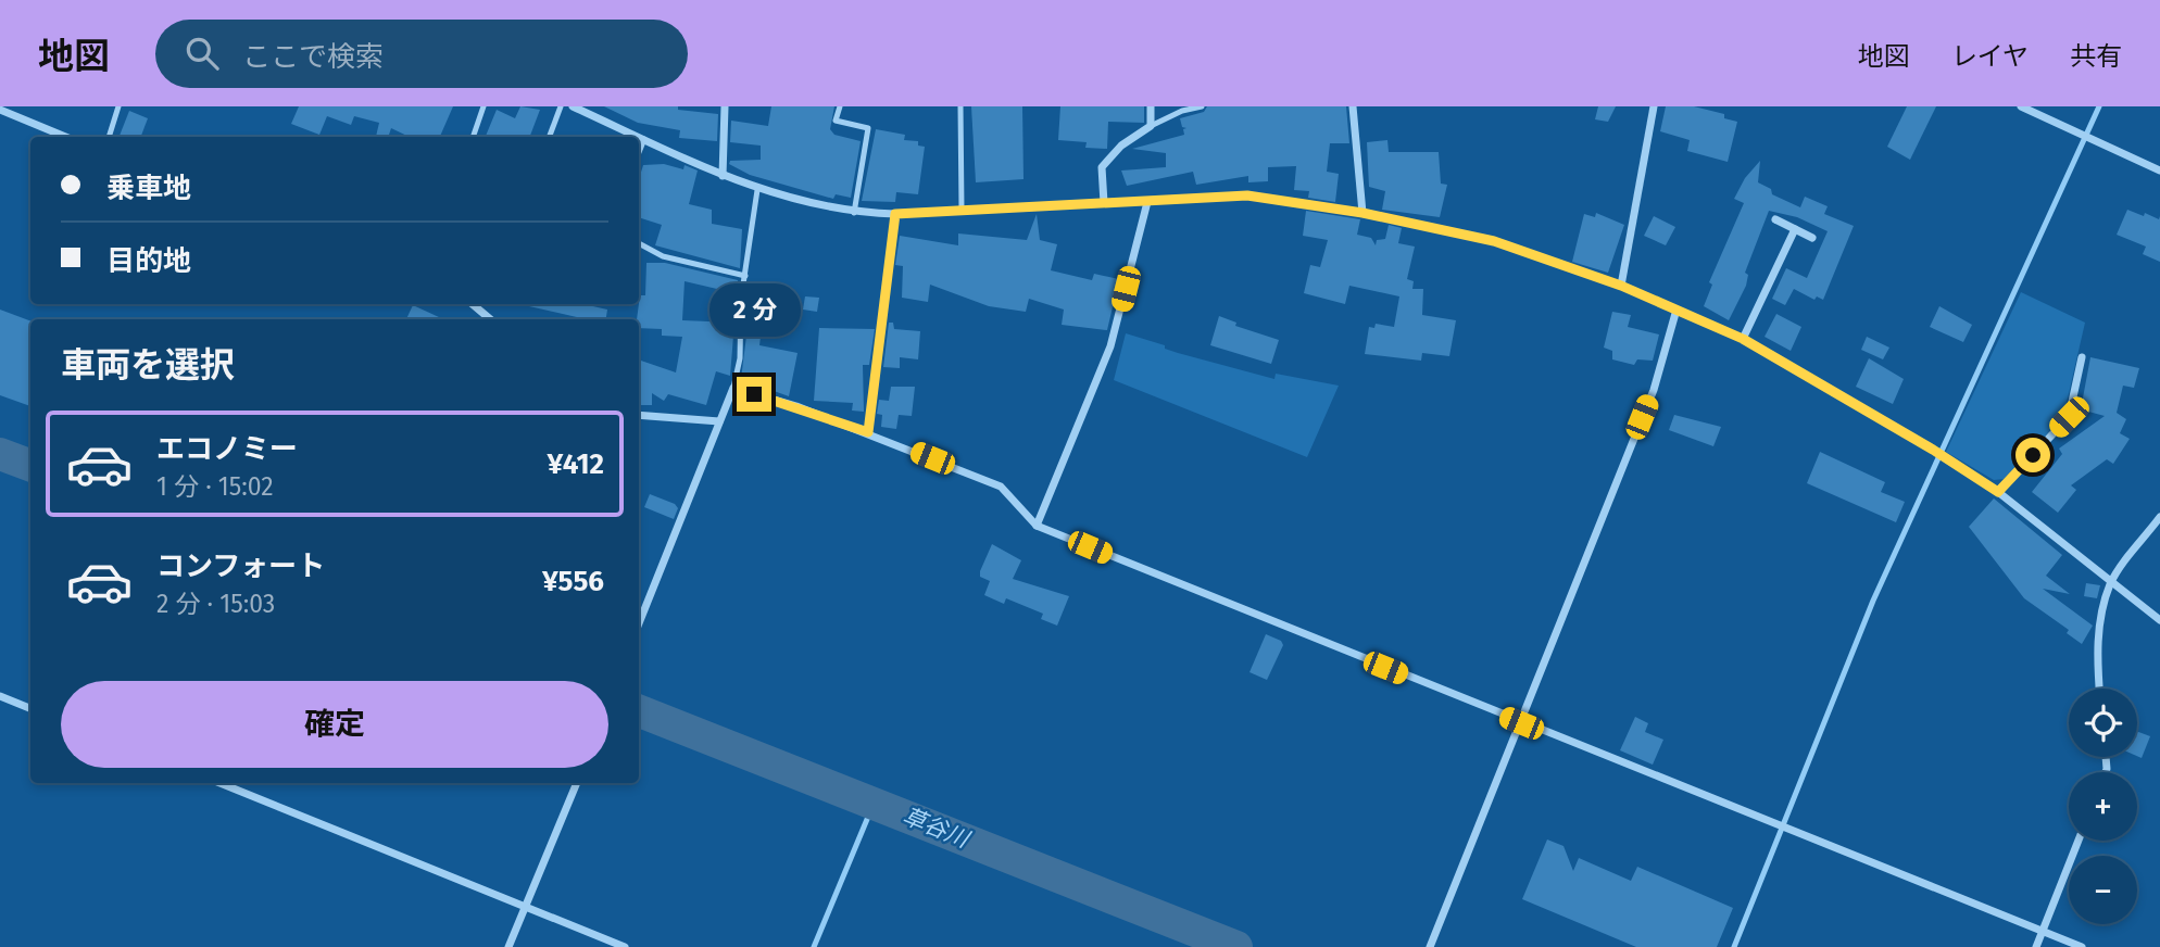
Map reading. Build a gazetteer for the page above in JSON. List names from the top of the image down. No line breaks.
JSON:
{"water":["草谷川"],"page":{"header":"地図","search":"ここで検索","nav":["地図","レイヤ","共有"],"banner":["乗車地","目的地"],"bubble":"2 分","heading":"車両を選択","list":[{"name":"エコノミー","note":"1 分 · 15:02","value":"¥412"},{"name":"コンフォート","note":"2 分 · 15:03","value":"¥556"}],"buttons":"確定","map_buttons":["+","−"]}}
